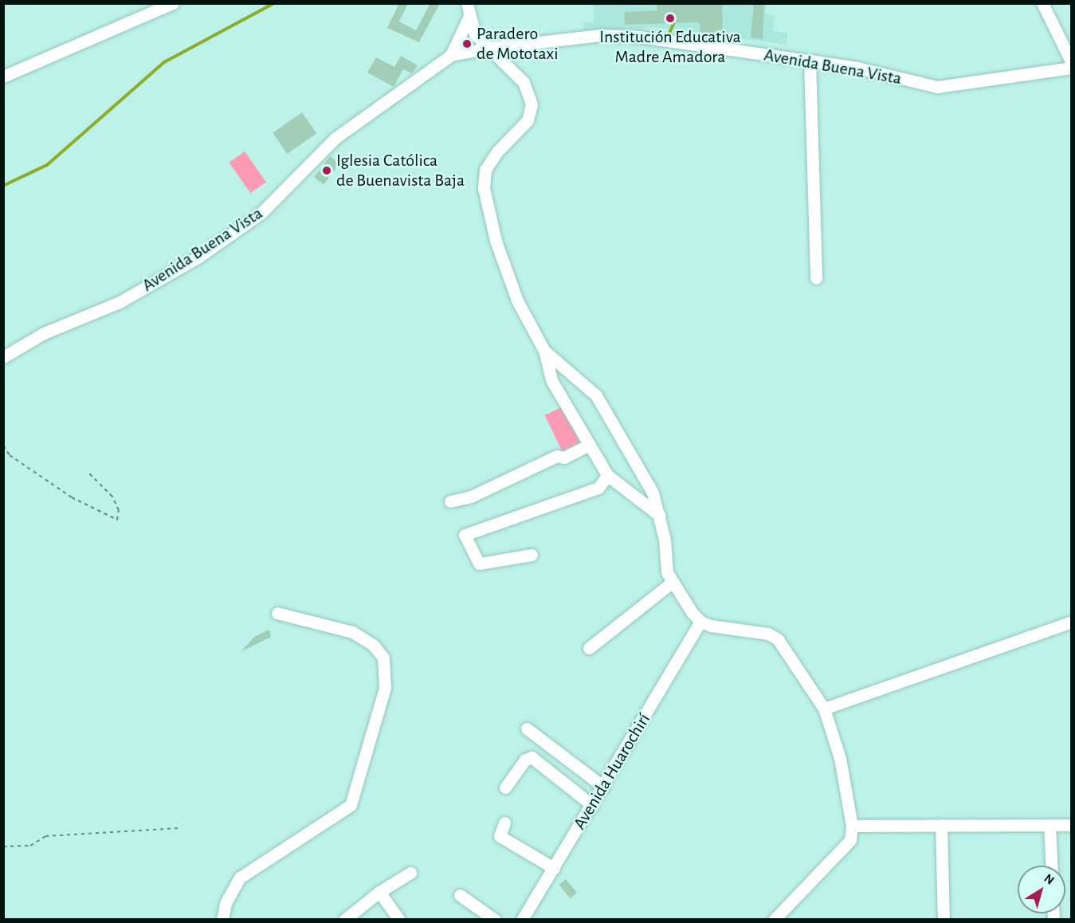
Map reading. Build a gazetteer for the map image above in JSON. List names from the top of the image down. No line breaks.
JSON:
{"streets":{"street":["Avenida Buena Vista","Avenida Huarochirí"]},"places":["Institución Educativa Madre Amadora","Paradero de Mototaxi","Iglesia Católica de Buenavista Baja"],"north":"top right"}
